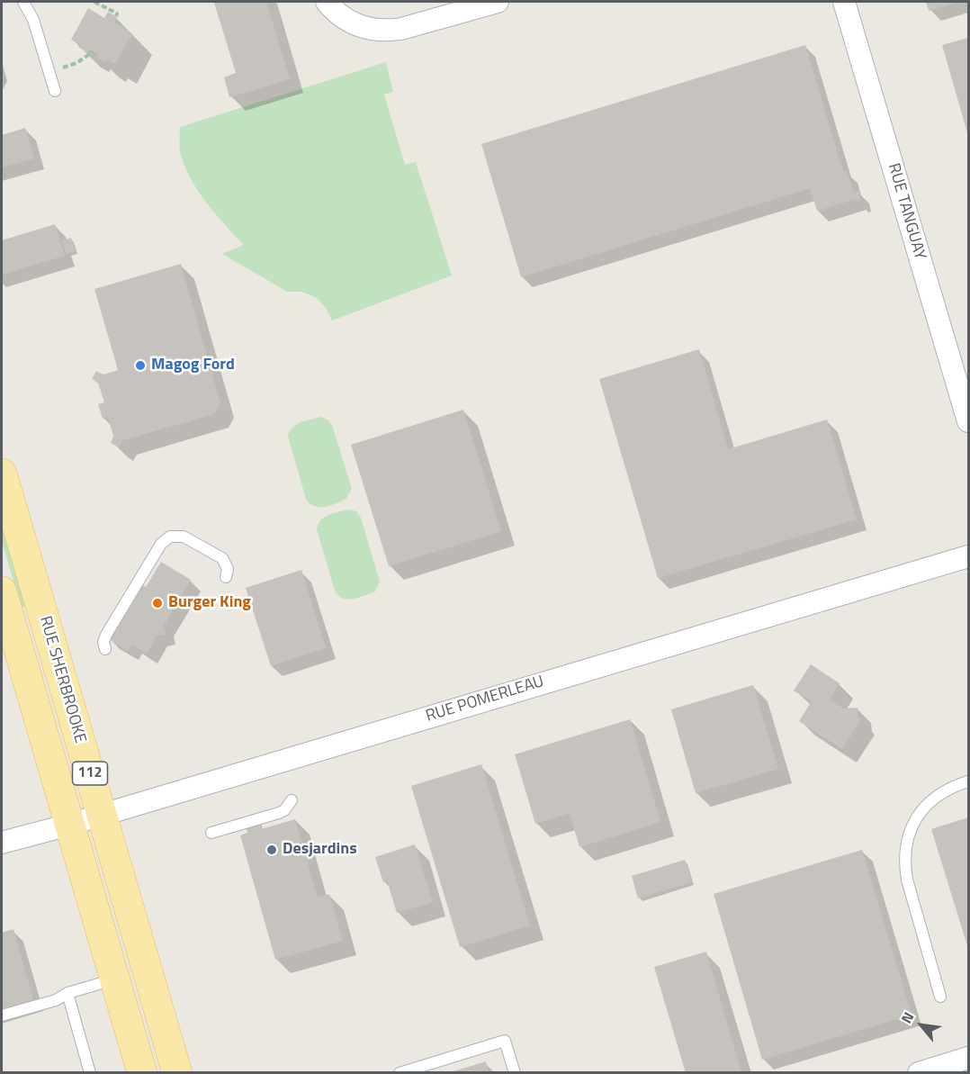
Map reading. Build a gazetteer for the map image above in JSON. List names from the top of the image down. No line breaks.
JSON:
{"streets":{"main road":["RUE SHERBROOKE","112"],"street":["RUE TANGUAY","RUE POMERLEAU"]},"crossings":[["RUE SHERBROOKE","RUE POMERLEAU"]],"places":["Magog Ford","Burger King","Desjardins"],"north":"top left"}
